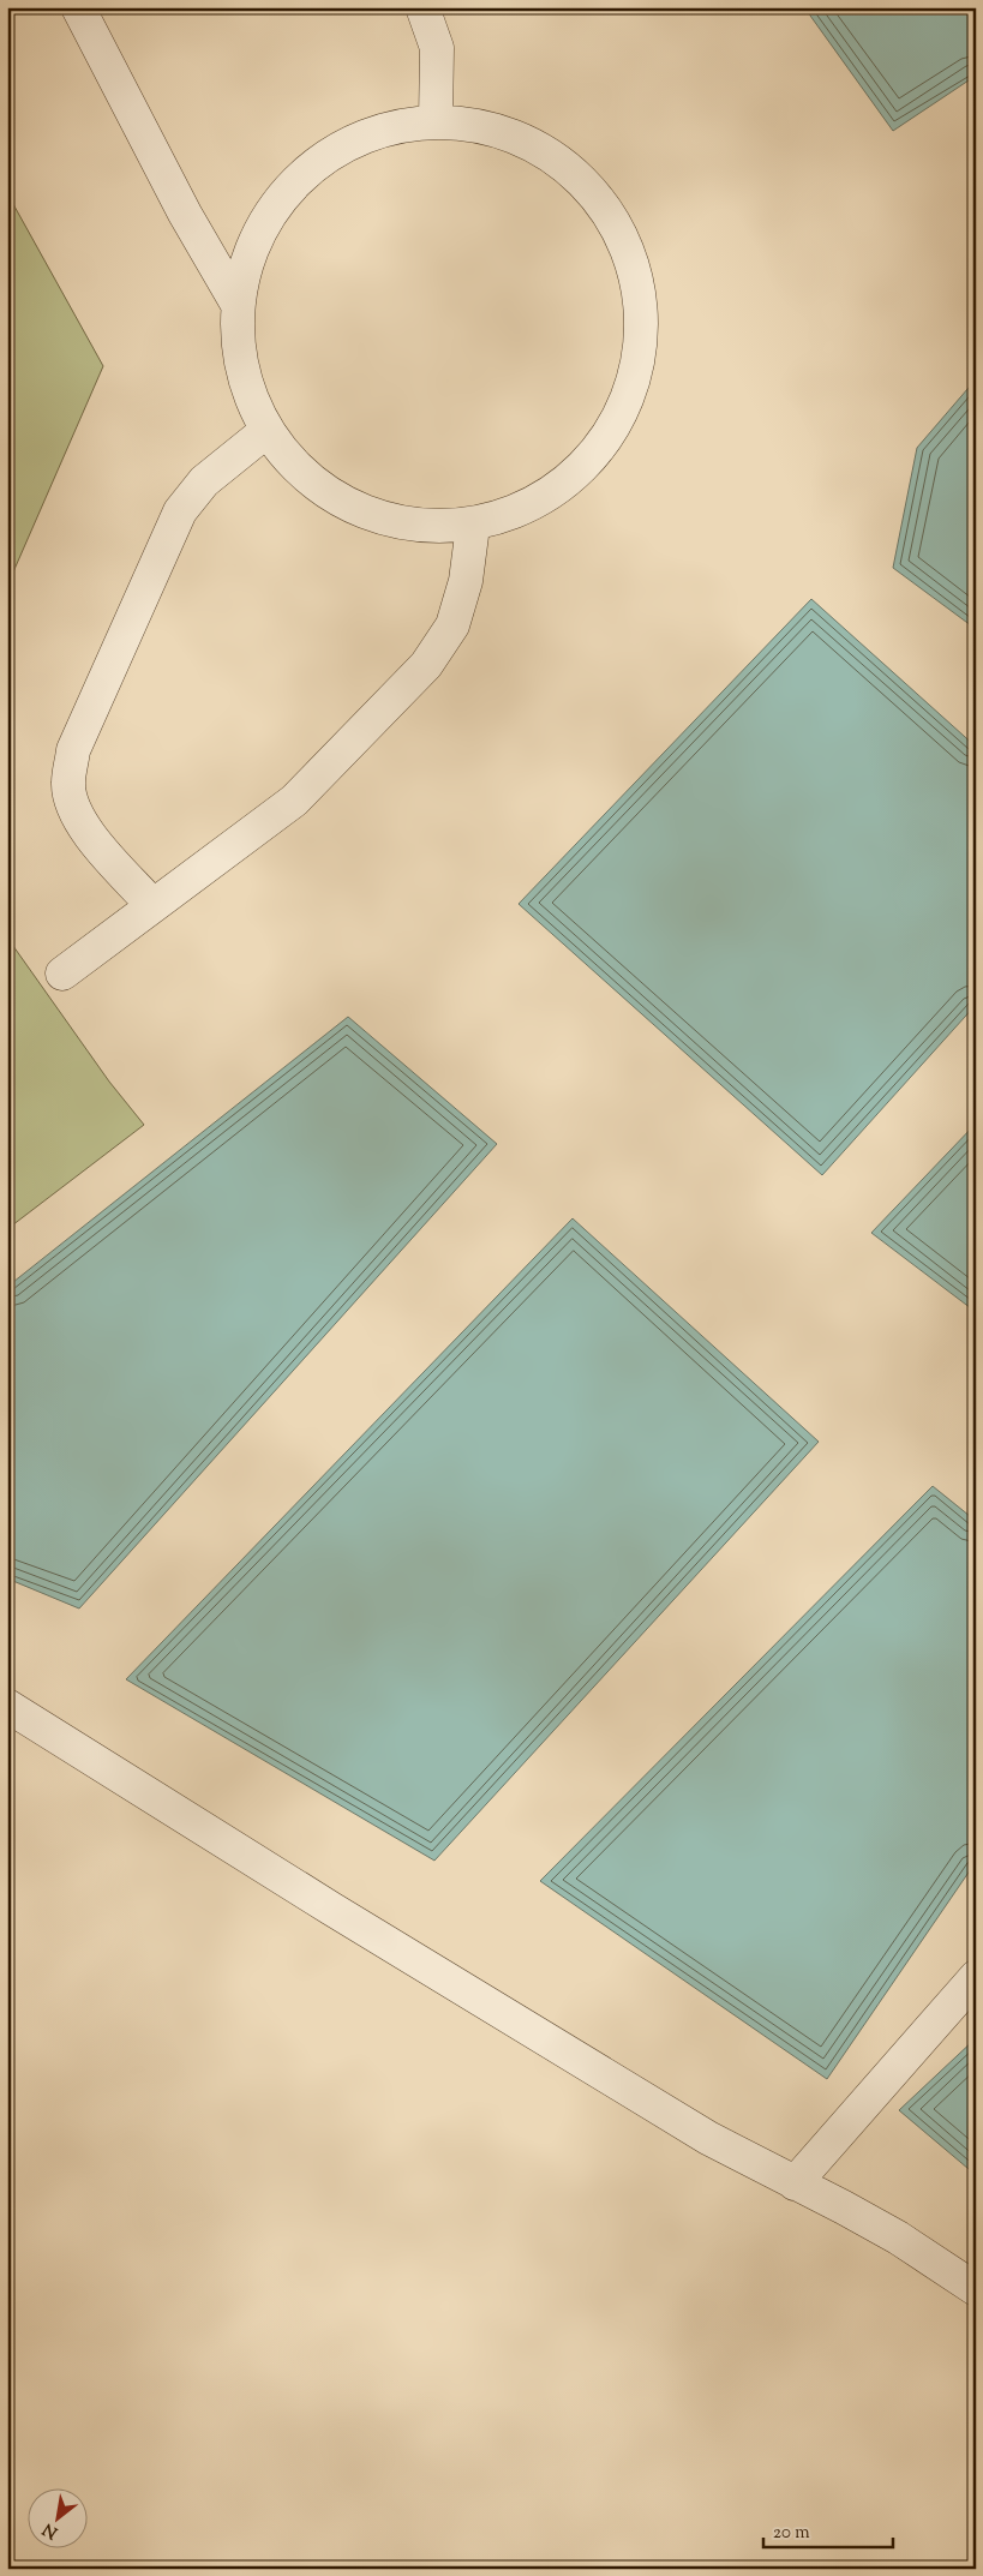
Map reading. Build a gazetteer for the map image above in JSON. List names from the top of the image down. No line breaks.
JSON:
{"scale_bar":"20 m","north":"bottom left"}
